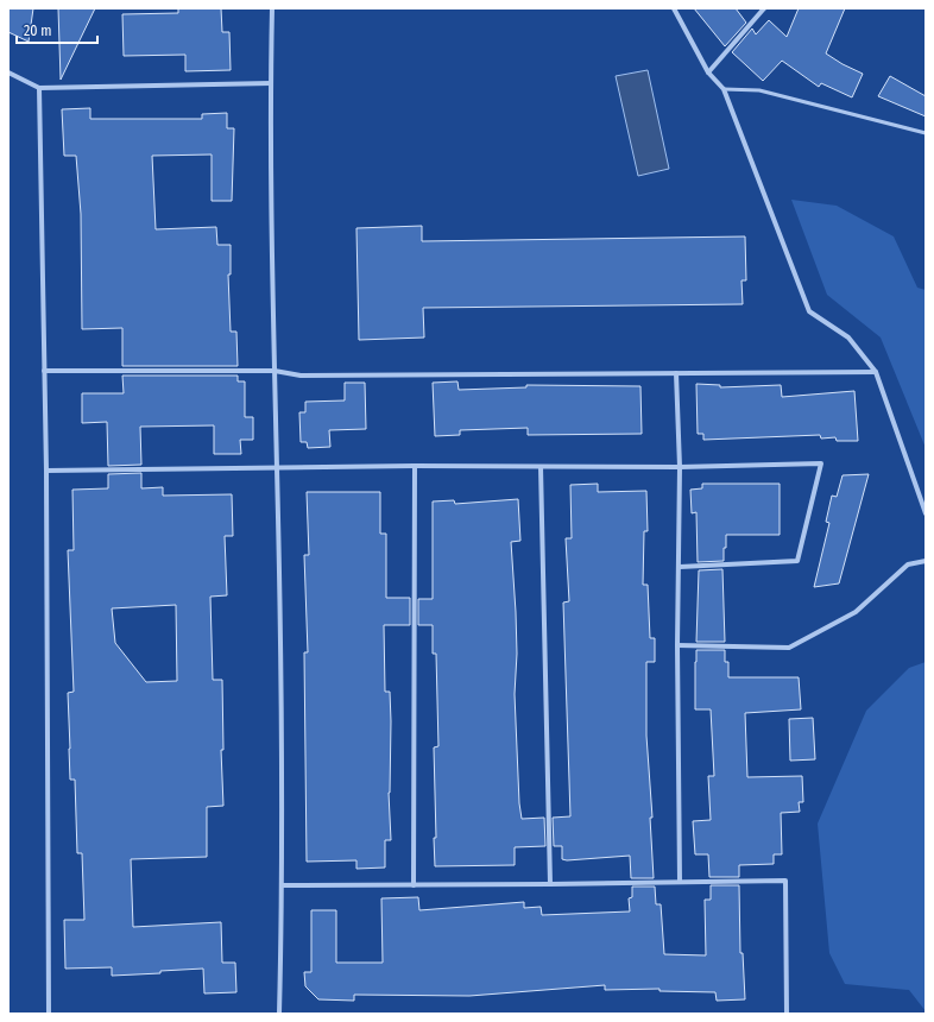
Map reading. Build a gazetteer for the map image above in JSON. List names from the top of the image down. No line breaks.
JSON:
{"scale_bar":"20 m"}
